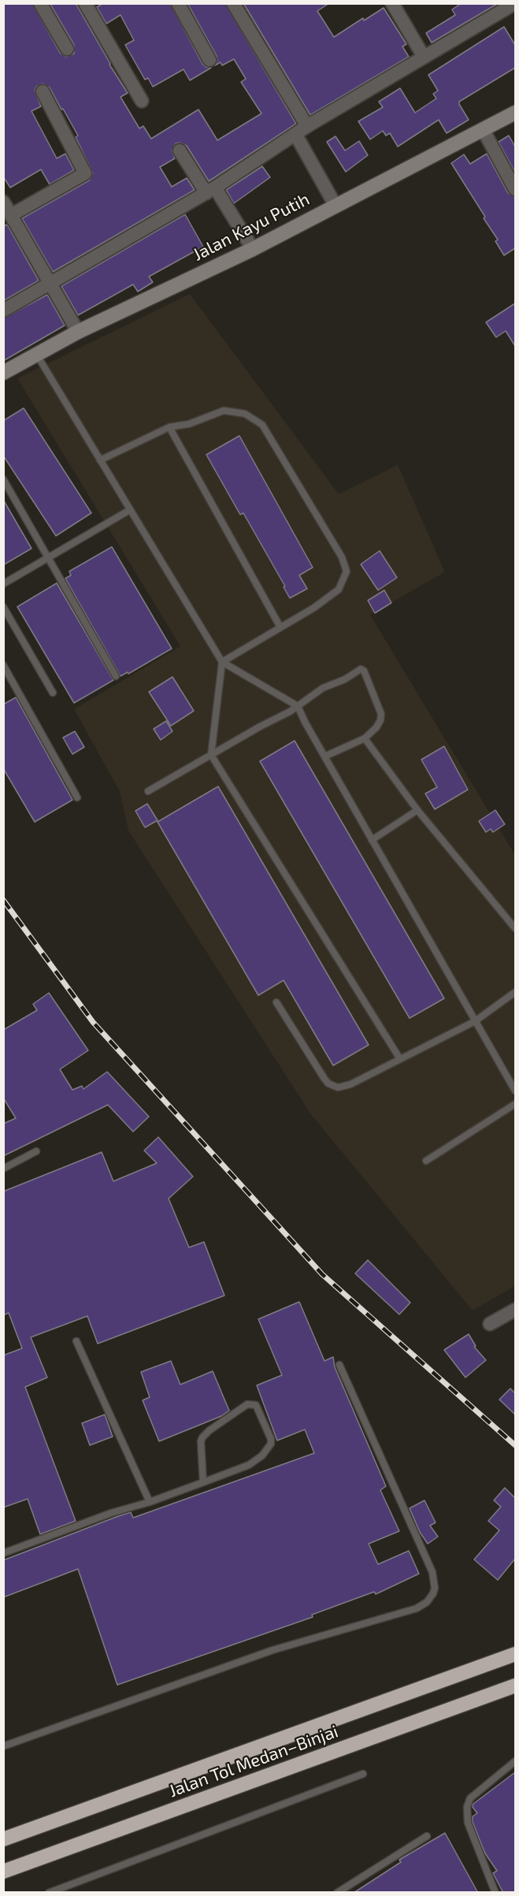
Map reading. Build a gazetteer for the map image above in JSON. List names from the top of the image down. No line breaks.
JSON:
{"streets":{"highway":["Jalan Tol Medan–Binjai"],"street":["Jalan Kayu Putih"]}}
